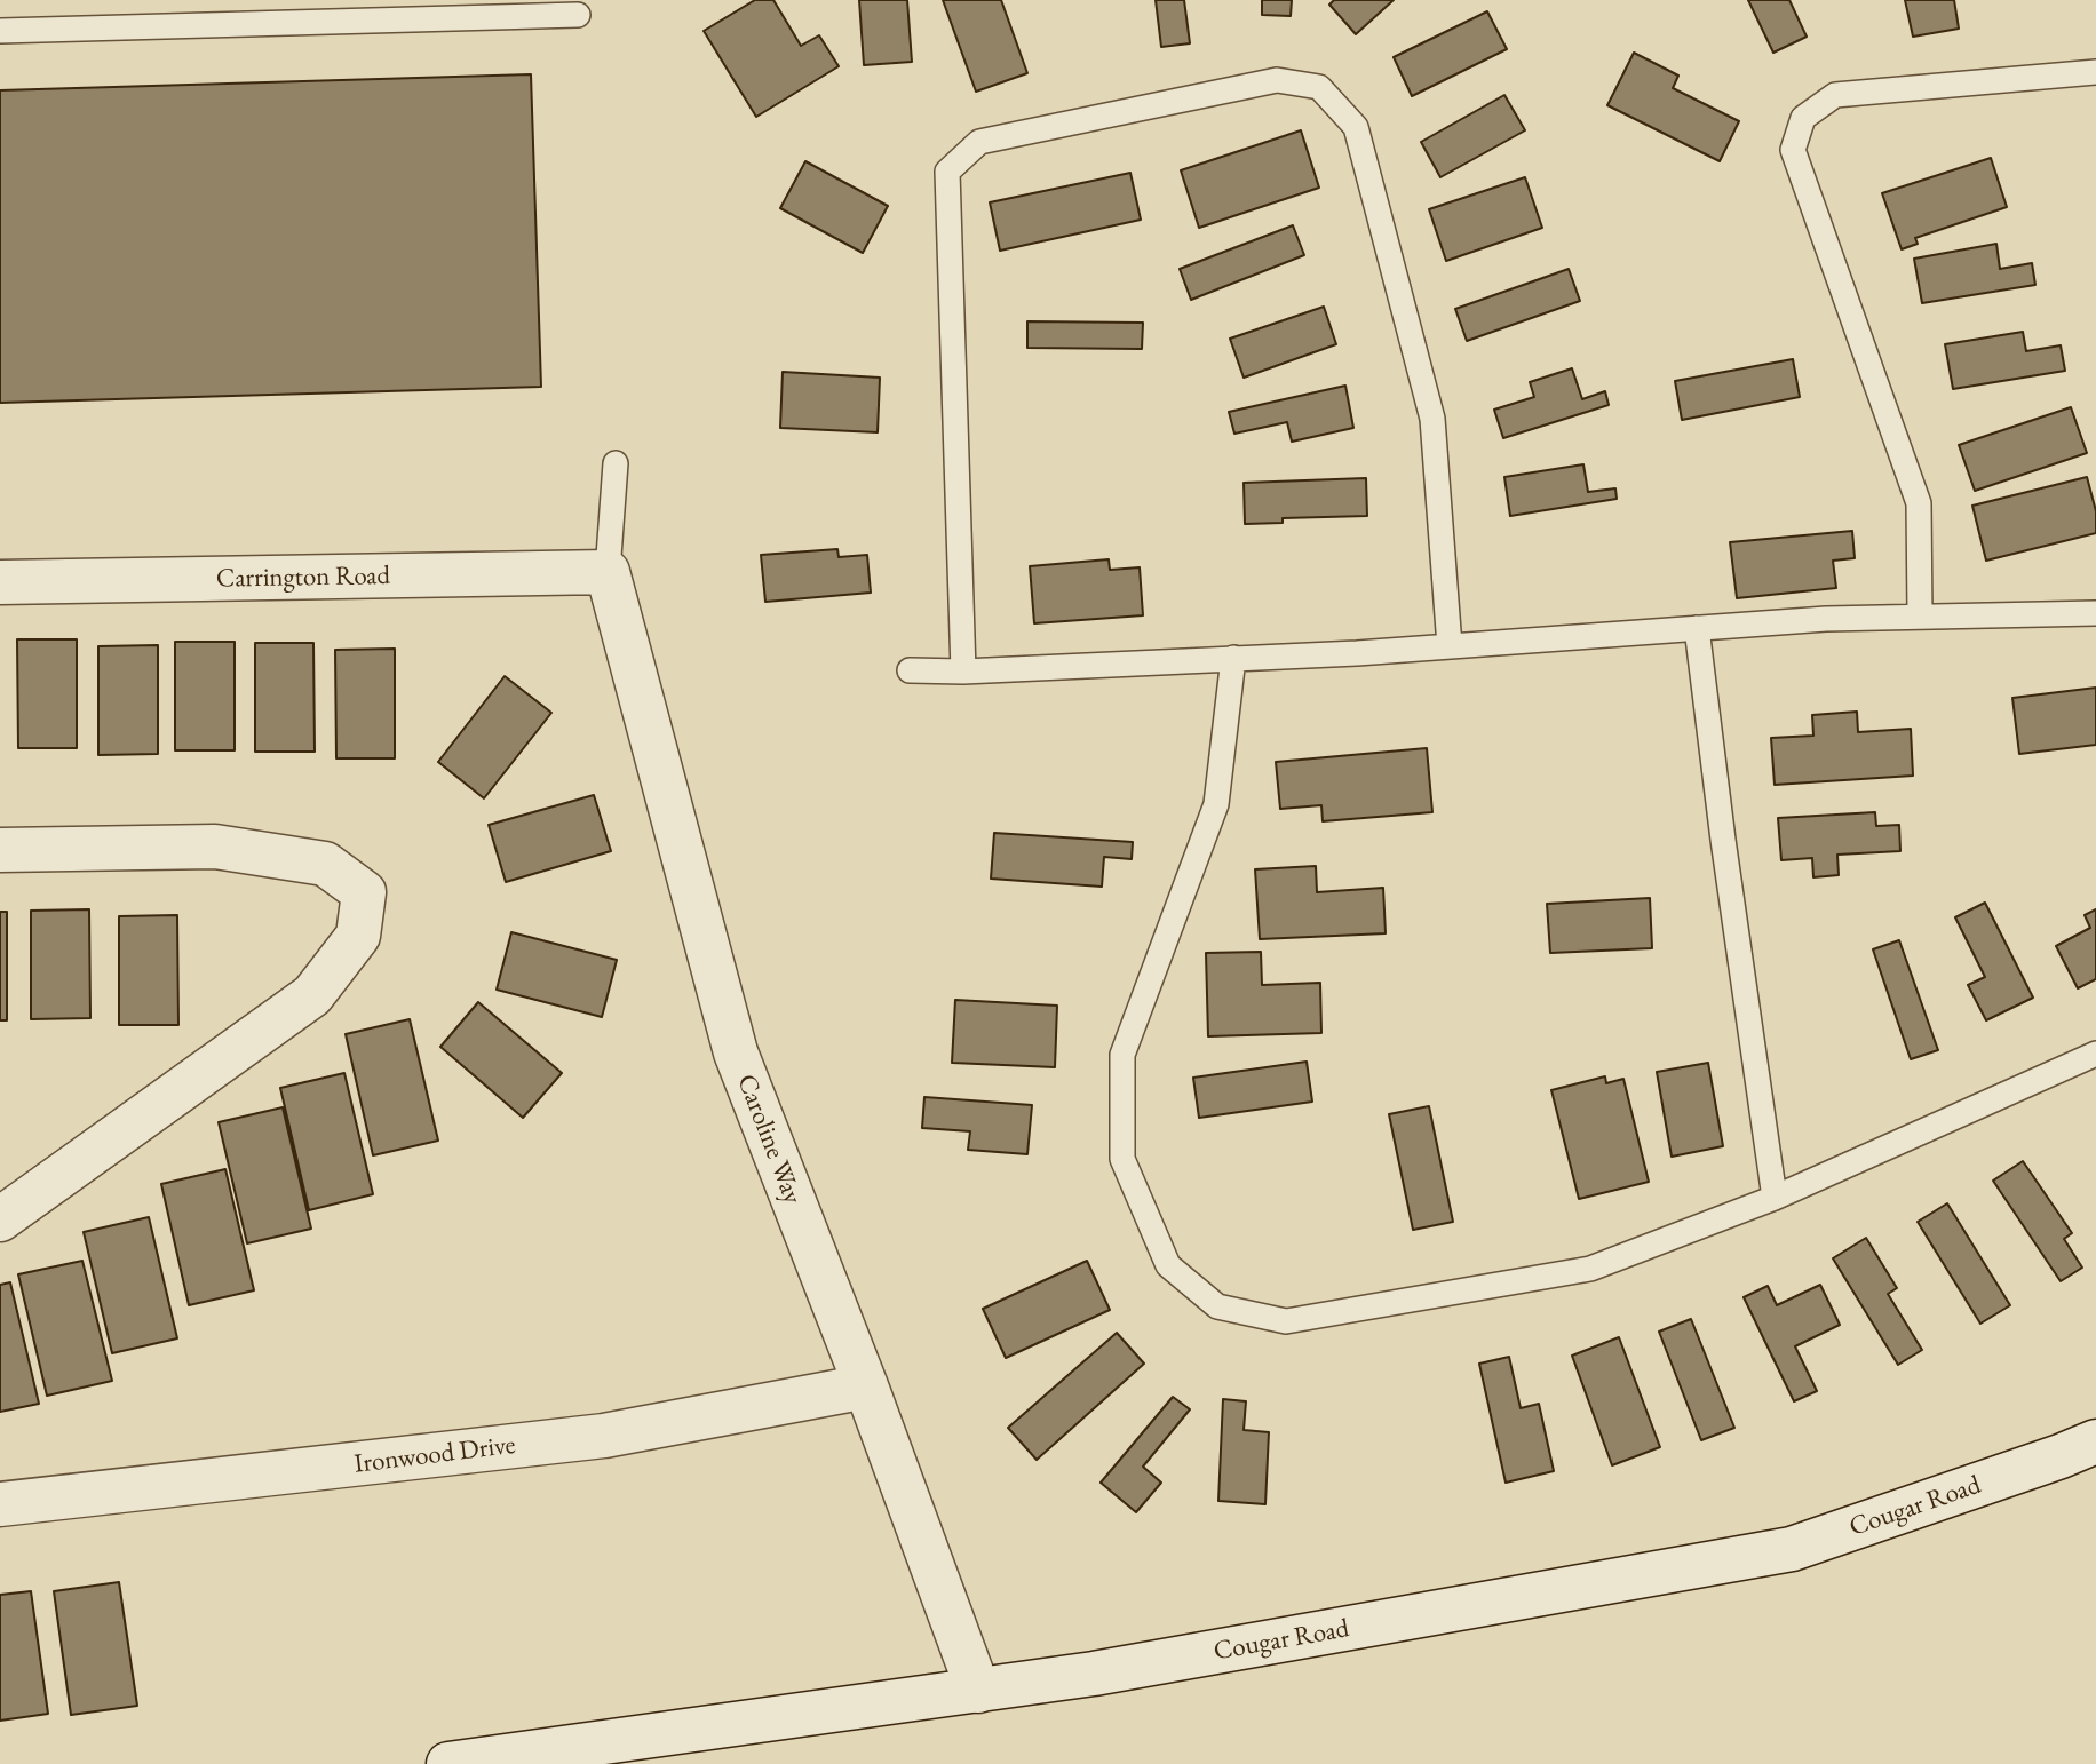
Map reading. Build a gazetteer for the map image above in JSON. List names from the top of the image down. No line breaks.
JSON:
{"streets":{"street":["Carrington Road","Caroline Way","Ironwood Drive","Cougar Road"]},"crossings":[["Carrington Road","Caroline Way"],["Caroline Way","Ironwood Drive"],["Caroline Way","Cougar Road"]]}
